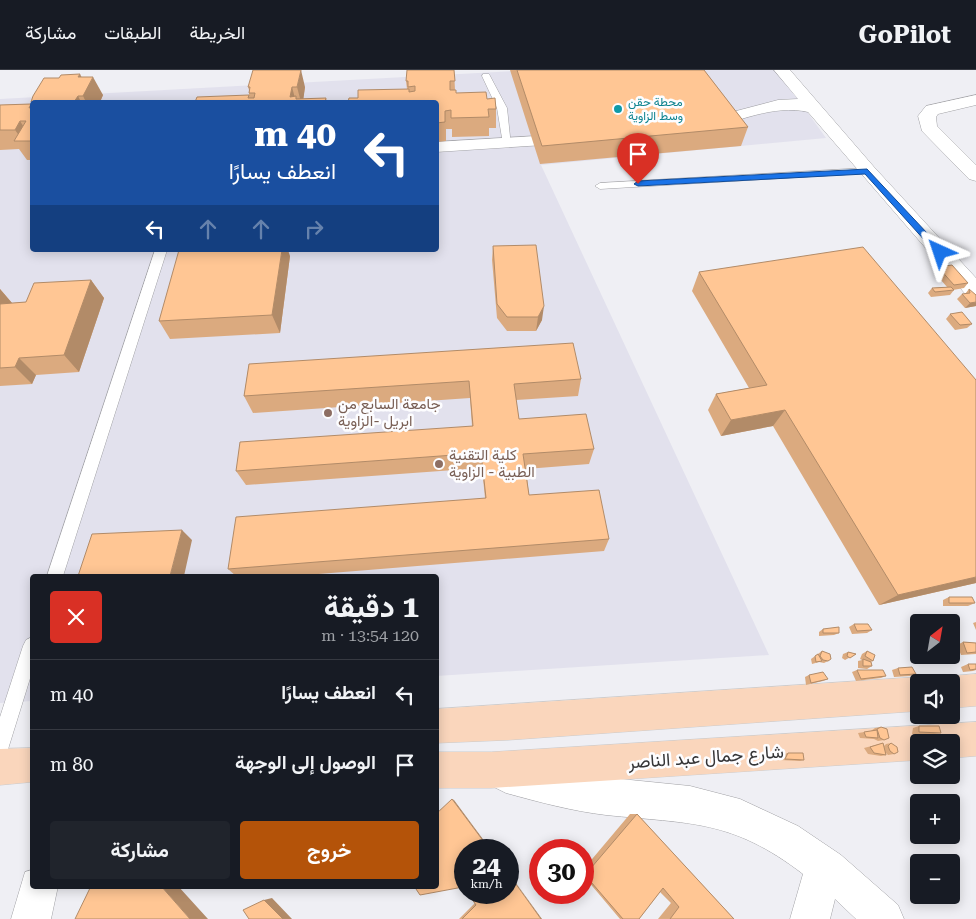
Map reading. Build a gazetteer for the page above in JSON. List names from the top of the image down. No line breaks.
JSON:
{"streets":{"main road":["شارع جمال عبد الناصر"]},"places":["محطة حقن وسط الزاوية","جامعة السابع من ابريل -الزاوية","كلية التقنية الطبية - الزاوية"],"north":"top right","page":{"header":"GoPilot","nav":["الخريطة","الطبقات","مشاركة"],"turn":["40 m","انعطف يسارًا"],"heading":["1 دقيقة","120 m · 13:54"],"map_buttons":["+","−"],"list":[{"name":"انعطف يسارًا","value":"40 m"},{"name":"الوصول إلى الوجهة","value":"80 m"}],"buttons":["خروج","مشاركة"],"speed":"24 km/h","limit":"30"}}
